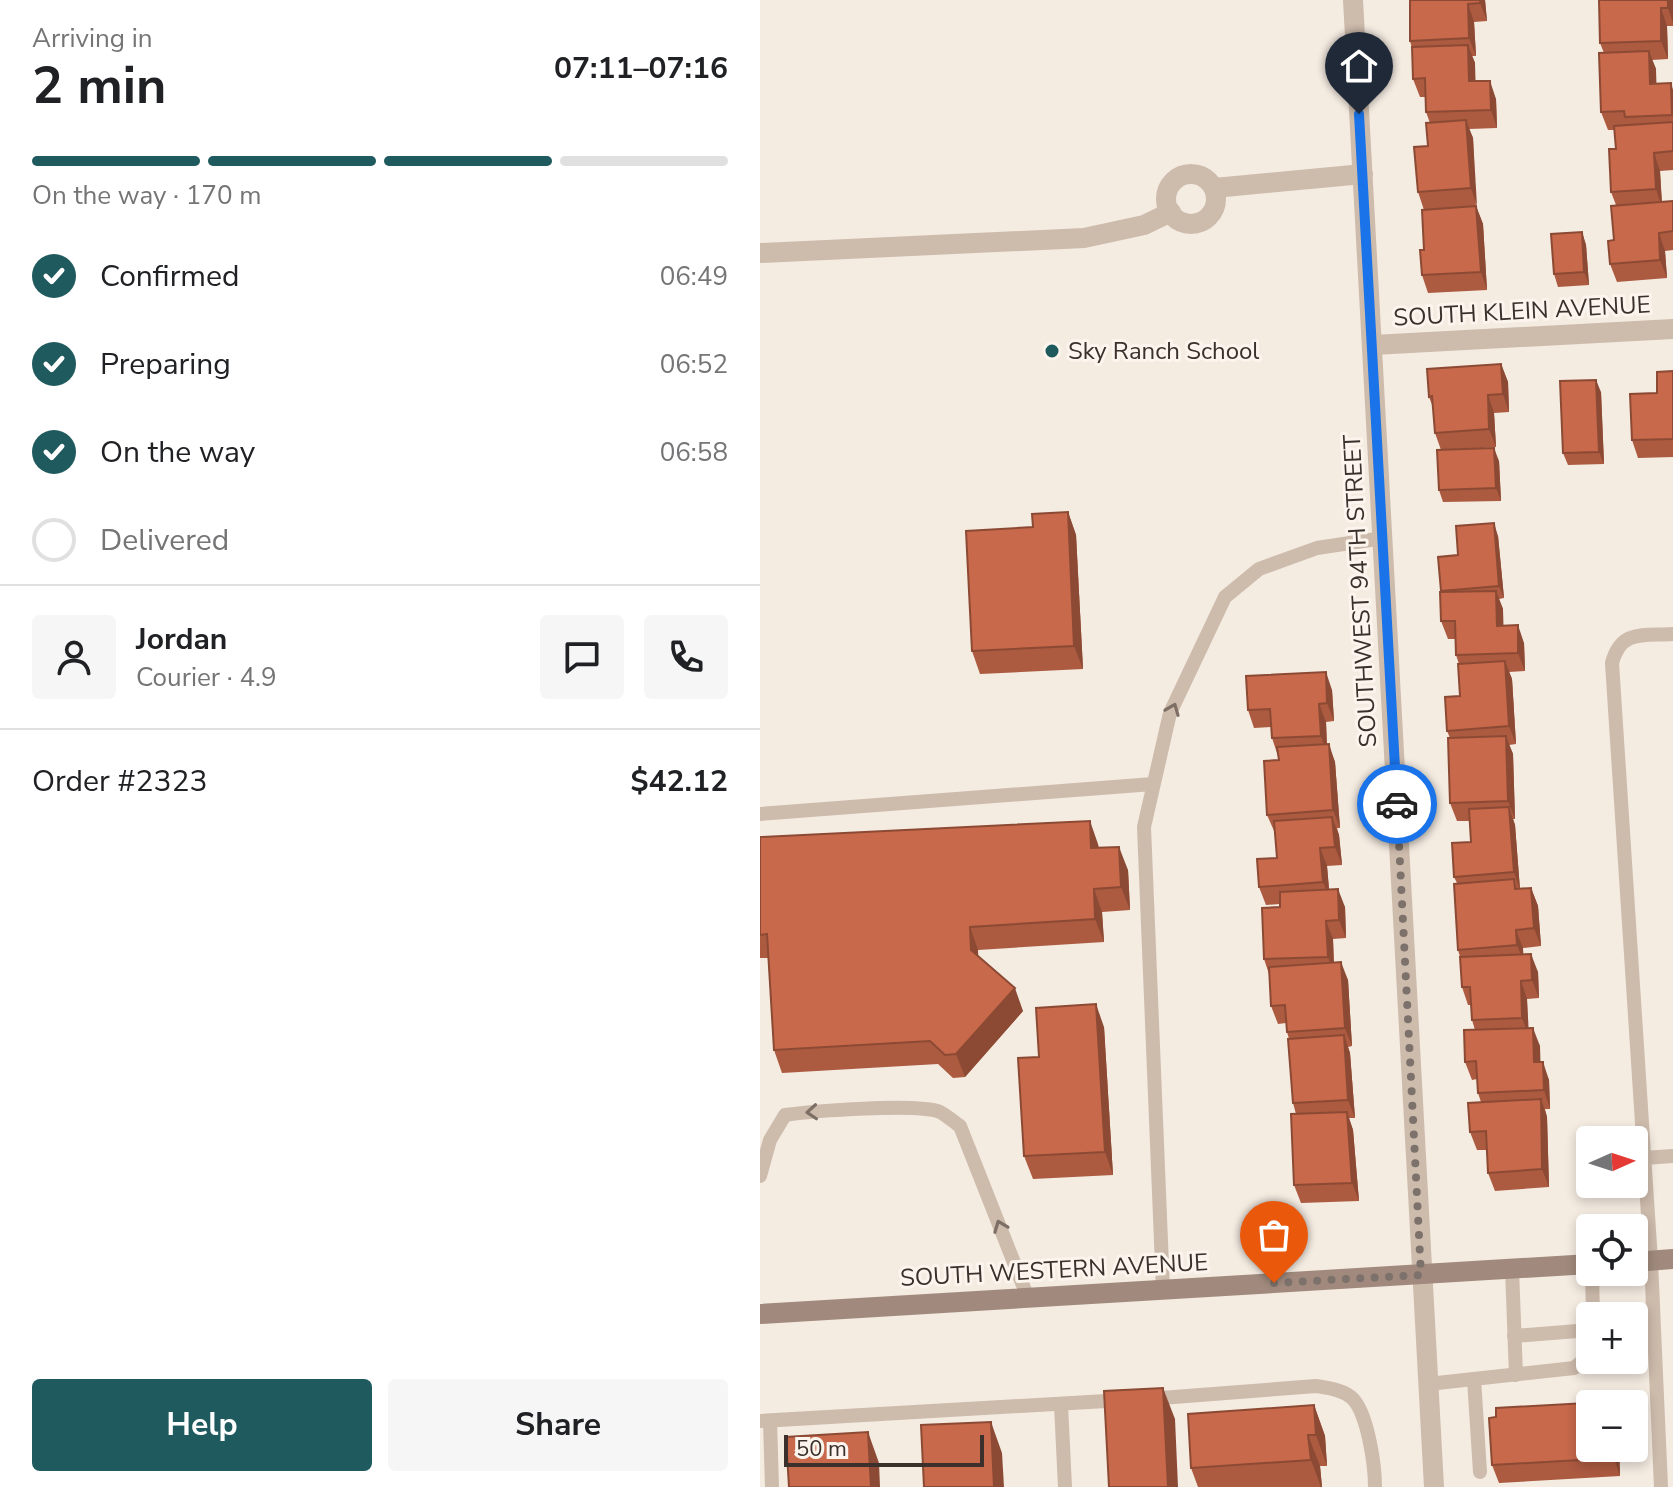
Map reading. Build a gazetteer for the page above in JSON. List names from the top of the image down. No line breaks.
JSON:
{"streets":{"main road":["SOUTH WESTERN AVENUE"],"street":["SOUTH KLEIN AVENUE","SOUTHWEST 94TH STREET"]},"crossings":[["SOUTH KLEIN AVENUE","SOUTHWEST 94TH STREET"],["SOUTHWEST 94TH STREET","SOUTH WESTERN AVENUE"]],"places":["Sky Ranch School"],"scale_bar":"50 m","north":"right","page":{"heading":["2 min","Arriving in","07:11–07:16"],"panel":["Jordan","Courier · 4.9","Order #2323","$42.12"],"bar":"On the way · 170 m","list":[["Confirmed","06:49"],["Preparing","06:52"],["On the way","06:58"],"Delivered"],"map_buttons":["+","−"],"buttons":["Help","Share"],"scale":"50 m"}}
